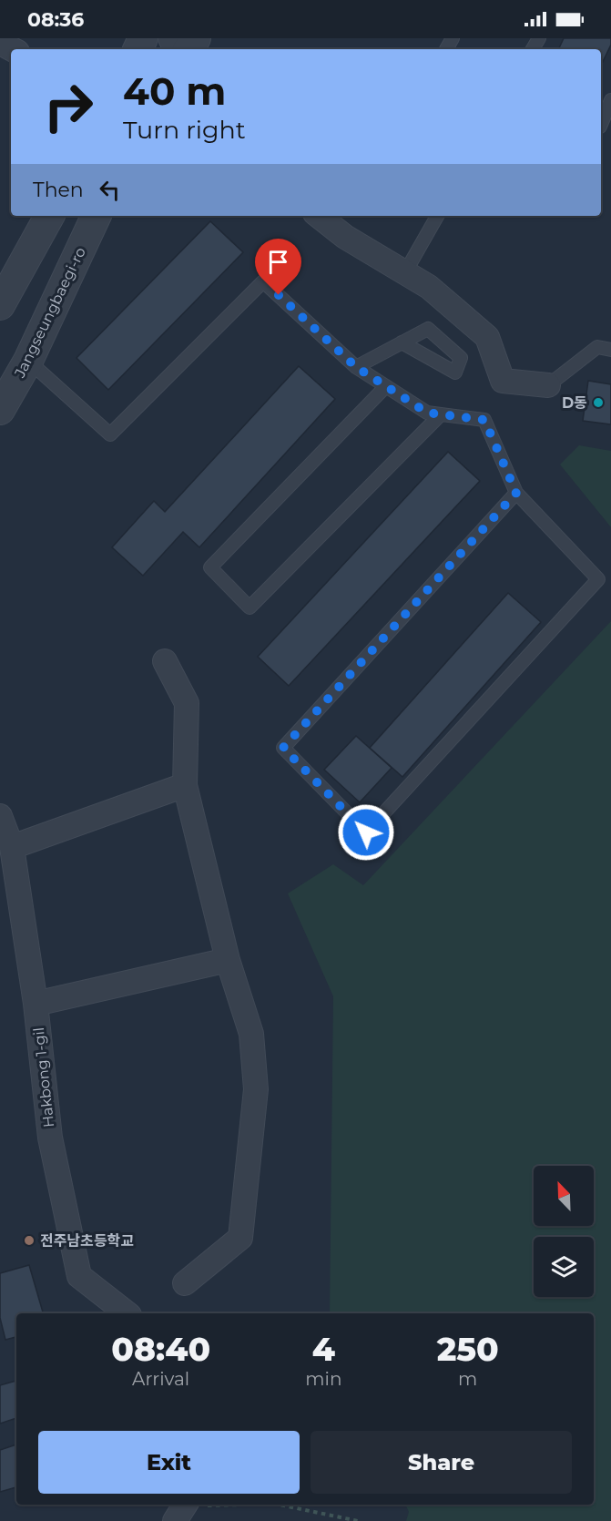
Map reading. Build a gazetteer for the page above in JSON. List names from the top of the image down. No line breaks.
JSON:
{"streets":{"street":["Jangseungbaegi-ro","Hakbong 1-gil"]},"places":["D동","전주남초등학교"],"north":"top left","page":{"status":"08:36","turn":["40 m","Turn right"],"then":"Then","eta":["08:40","Arrival","4","min","250","m"],"buttons":["Exit","Share"]}}
